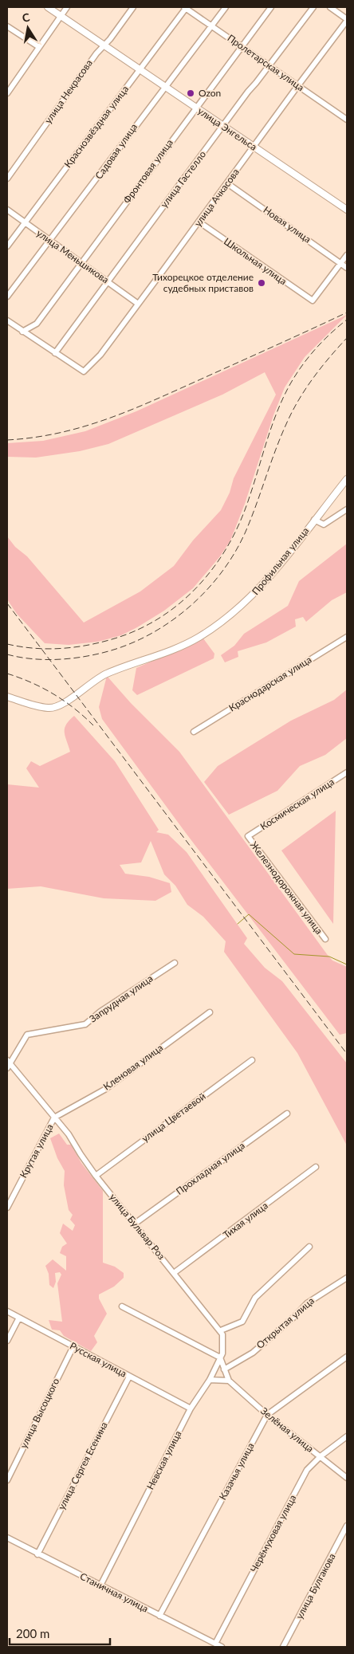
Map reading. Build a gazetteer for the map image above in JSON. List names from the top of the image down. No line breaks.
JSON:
{"streets":{"main road":["улица Энгельса","Профильная улица"],"street":["Пролетарская улица","улица Некрасова","Краснозвёздная улица","Садовая улица","Фронтовая улица","улица Гастелло","улица Ачкасова","Новая улица","улица Меньшикова","Школьная улица","Краснодарская улица","Космическая улица","Железнодорожная улица","Запрудная улица","Кленовая улица","улица Цветаевой","Крутая улица","Прохладная улица","Тихая улица","улица Бульвар Роз","Открытая улица","Русская улица","улица Высоцкого","Зелёная улица","Невская улица","улица Сергея Есенина","Казачья улица","Черёмуховая улица","улица Булгакова","Станичная улица"]},"crossings":[["Пролетарская улица","Краснозвёздная улица"],["Пролетарская улица","Садовая улица"],["Пролетарская улица","Фронтовая улица"],["Пролетарская улица","улица Гастелло"],["Пролетарская улица","улица Ачкасова"],["улица Некрасова","улица Энгельса"],["Краснозвёздная улица","улица Энгельса"],["Краснозвёздная улица","улица Меньшикова"],["улица Энгельса","Садовая улица"],["улица Энгельса","Фронтовая улица"],["улица Энгельса","улица Гастелло"],["улица Энгельса","улица Ачкасова"],["Садовая улица","улица Меньшикова"],["Фронтовая улица","улица Меньшикова"],["улица Гастелло","улица Ачкасова"],["улица Гастелло","улица Меньшикова"],["улица Ачкасова","Новая улица"],["улица Ачкасова","улица Меньшикова"],["улица Ачкасова","Школьная улица"],["Новая улица","Школьная улица"],["Космическая улица","Железнодорожная улица"],["Запрудная улица","Крутая улица"],["Кленовая улица","Крутая улица"],["Кленовая улица","улица Бульвар Роз"],["улица Цветаевой","улица Бульвар Роз"],["Крутая улица","улица Бульвар Роз"],["Прохладная улица","улица Бульвар Роз"],["Тихая улица","улица Бульвар Роз"],["улица Бульвар Роз","Невская улица"],["Открытая улица","Зелёная улица"],["Русская улица","улица Высоцкого"],["Русская улица","Невская улица"],["Русская улица","улица Сергея Есенина"],["Зелёная улица","Невская улица"],["Зелёная улица","Казачья улица"],["Зелёная улица","Черёмуховая улица"],["Невская улица","Станичная улица"],["улица Сергея Есенина","Станичная улица"],["Казачья улица","Станичная улица"],["Черёмуховая улица","Станичная улица"]],"places":["Ozon","Тихорецкое отделение судебных приставов"],"scale_bar":"200 m","north":"top"}
